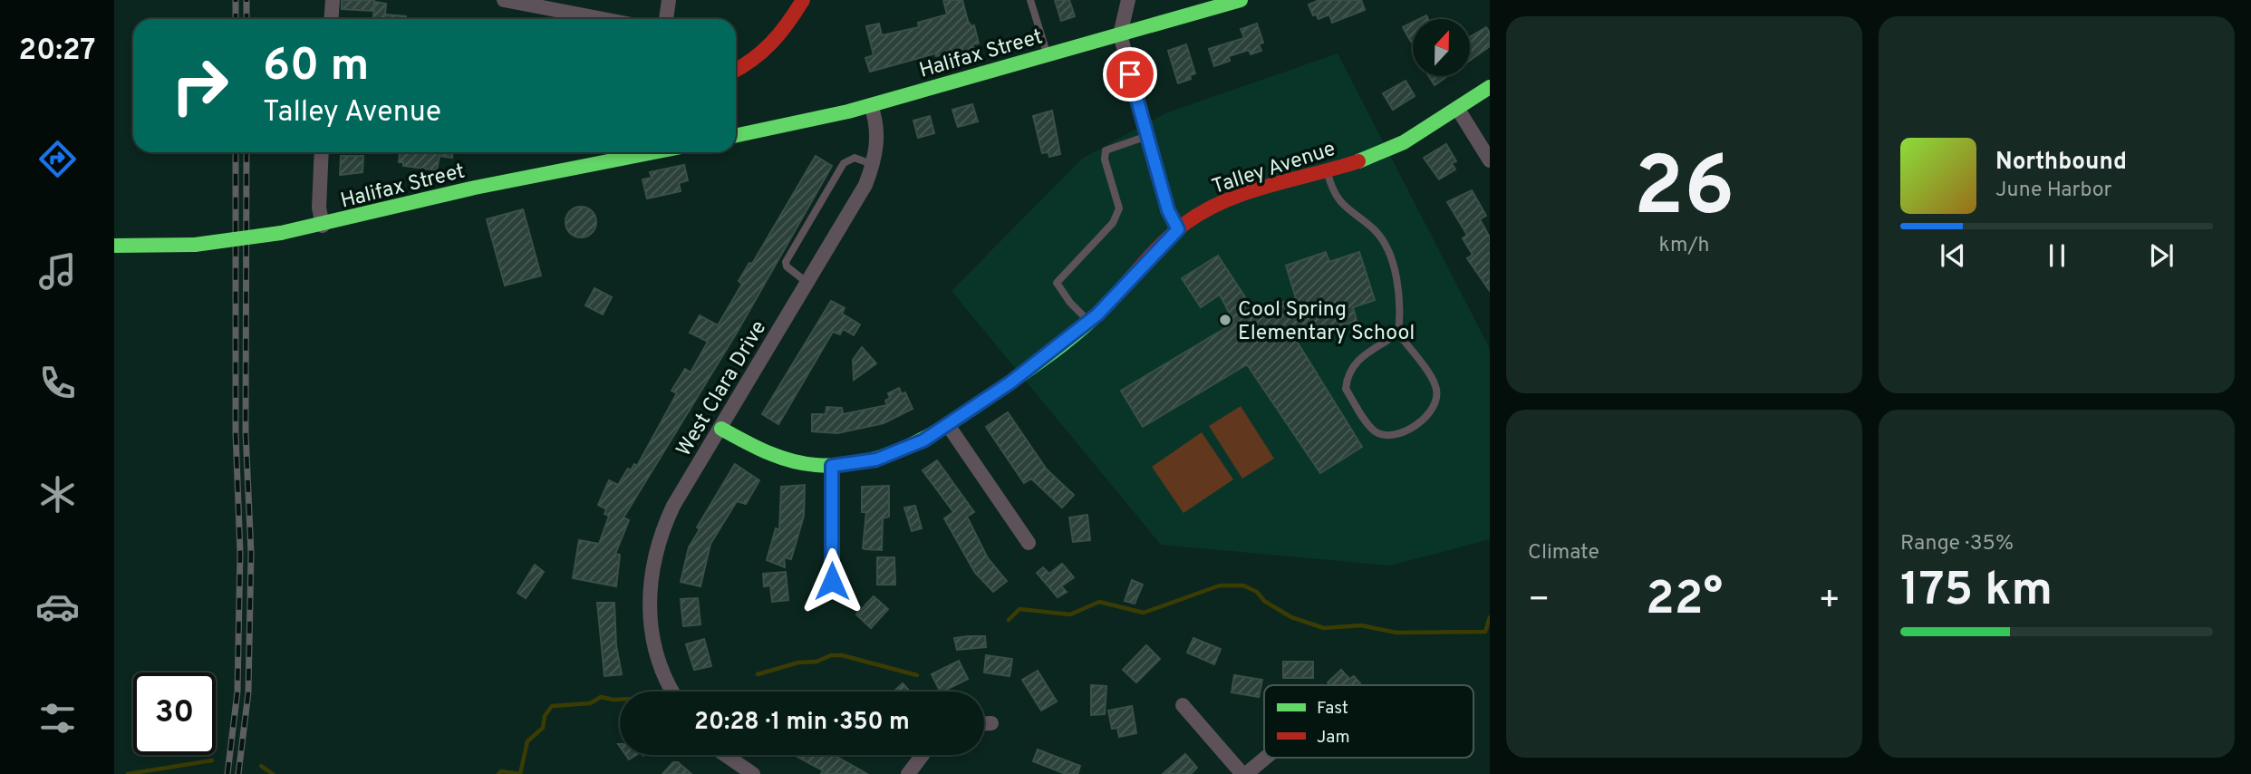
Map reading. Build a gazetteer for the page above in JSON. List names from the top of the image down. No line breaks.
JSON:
{"streets":{"main road":["Halifax Street","Talley Avenue"],"street":["West Clara Drive"]},"crossings":[["Halifax Street","West Clara Drive"],["Talley Avenue","West Clara Drive"]],"places":["Cool Spring Elementary School"],"legend":["Fast","Jam"],"north":"top","page":{"tabs":"20:27","tile":[["26","km/h"],"Climate",["Range · 35%","175 km"]],"turn":["60 m","Talley Avenue"],"song":["Northbound","June Harbor"],"heat":["−","22°","+"],"limit":"30","trip":"20:28 · 1 min · 350 m"}}
